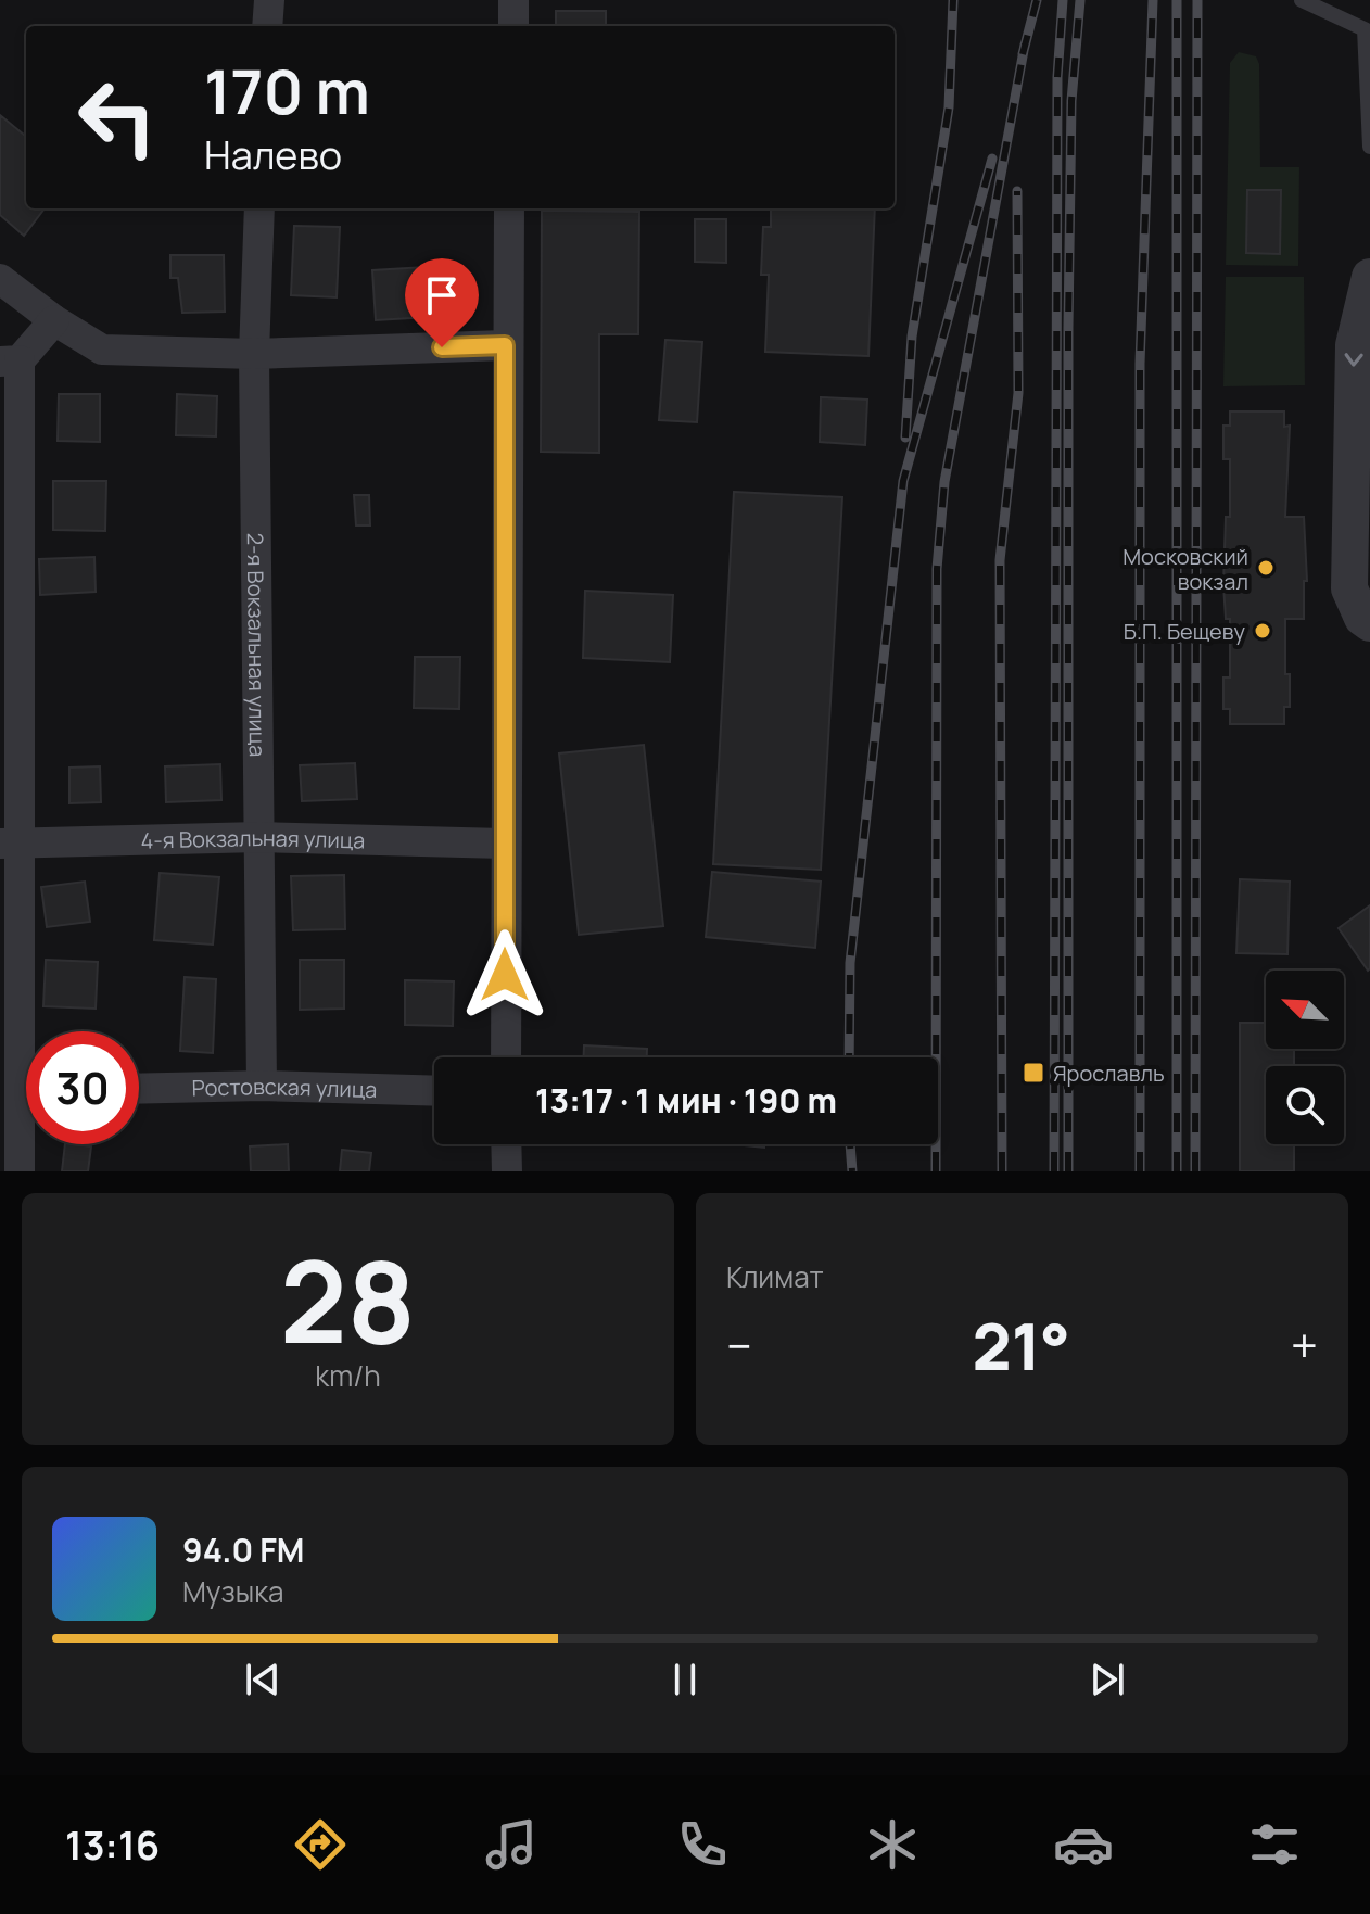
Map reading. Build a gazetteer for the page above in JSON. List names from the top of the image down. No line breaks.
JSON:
{"streets":{"street":["2-я Вокзальная улица","4-я Вокзальная улица","Ростовская улица"]},"crossings":[["2-я Вокзальная улица","4-я Вокзальная улица"],["2-я Вокзальная улица","Ростовская улица"]],"places":{"other":["Московский вокзал","Б.П. Бещеву"],"transit":["Ярославль"]},"north":"top left","page":{"turn":["170 m","Налево"],"limit":"30","trip":"13:17 · 1 мин · 190 m","tile":[["28","km/h"],"Климат"],"heat":["−","21°","+"],"song":["94.0 FM","Музыка"],"tabs":"13:16"}}
